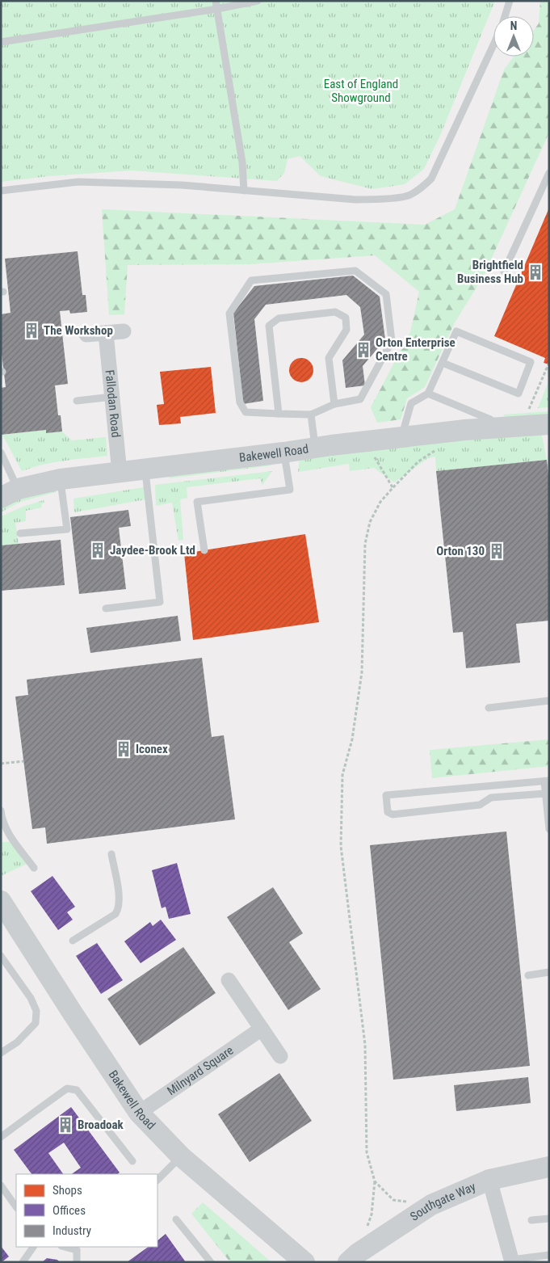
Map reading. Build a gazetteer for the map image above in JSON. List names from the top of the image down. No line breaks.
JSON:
{"streets":{"street":["Fallodan Road","Bakewell Road","Milnyard Square","Southgate Way"]},"crossings":[["Fallodan Road","Bakewell Road"],["Bakewell Road","Milnyard Square"]],"parks":["East of England Showground"],"places":{"building":["Brightfield Business Hub","The Workshop","Orton Enterprise Centre","Jaydee-Brook Ltd","Orton 130","Iconex","Broadoak"]},"legend":["Shops","Offices","Industry"],"north":"top"}
